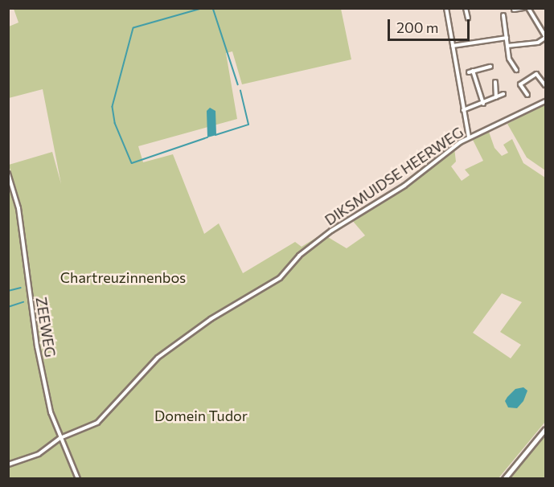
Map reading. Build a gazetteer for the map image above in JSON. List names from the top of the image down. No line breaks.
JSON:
{"streets":{"street":["DIKSMUIDSE HEERWEG","ZEEWEG"]},"crossings":[["DIKSMUIDSE HEERWEG","ZEEWEG"]],"parks":["Chartreuzinnenbos","Domein Tudor"],"scale_bar":"200 m"}
